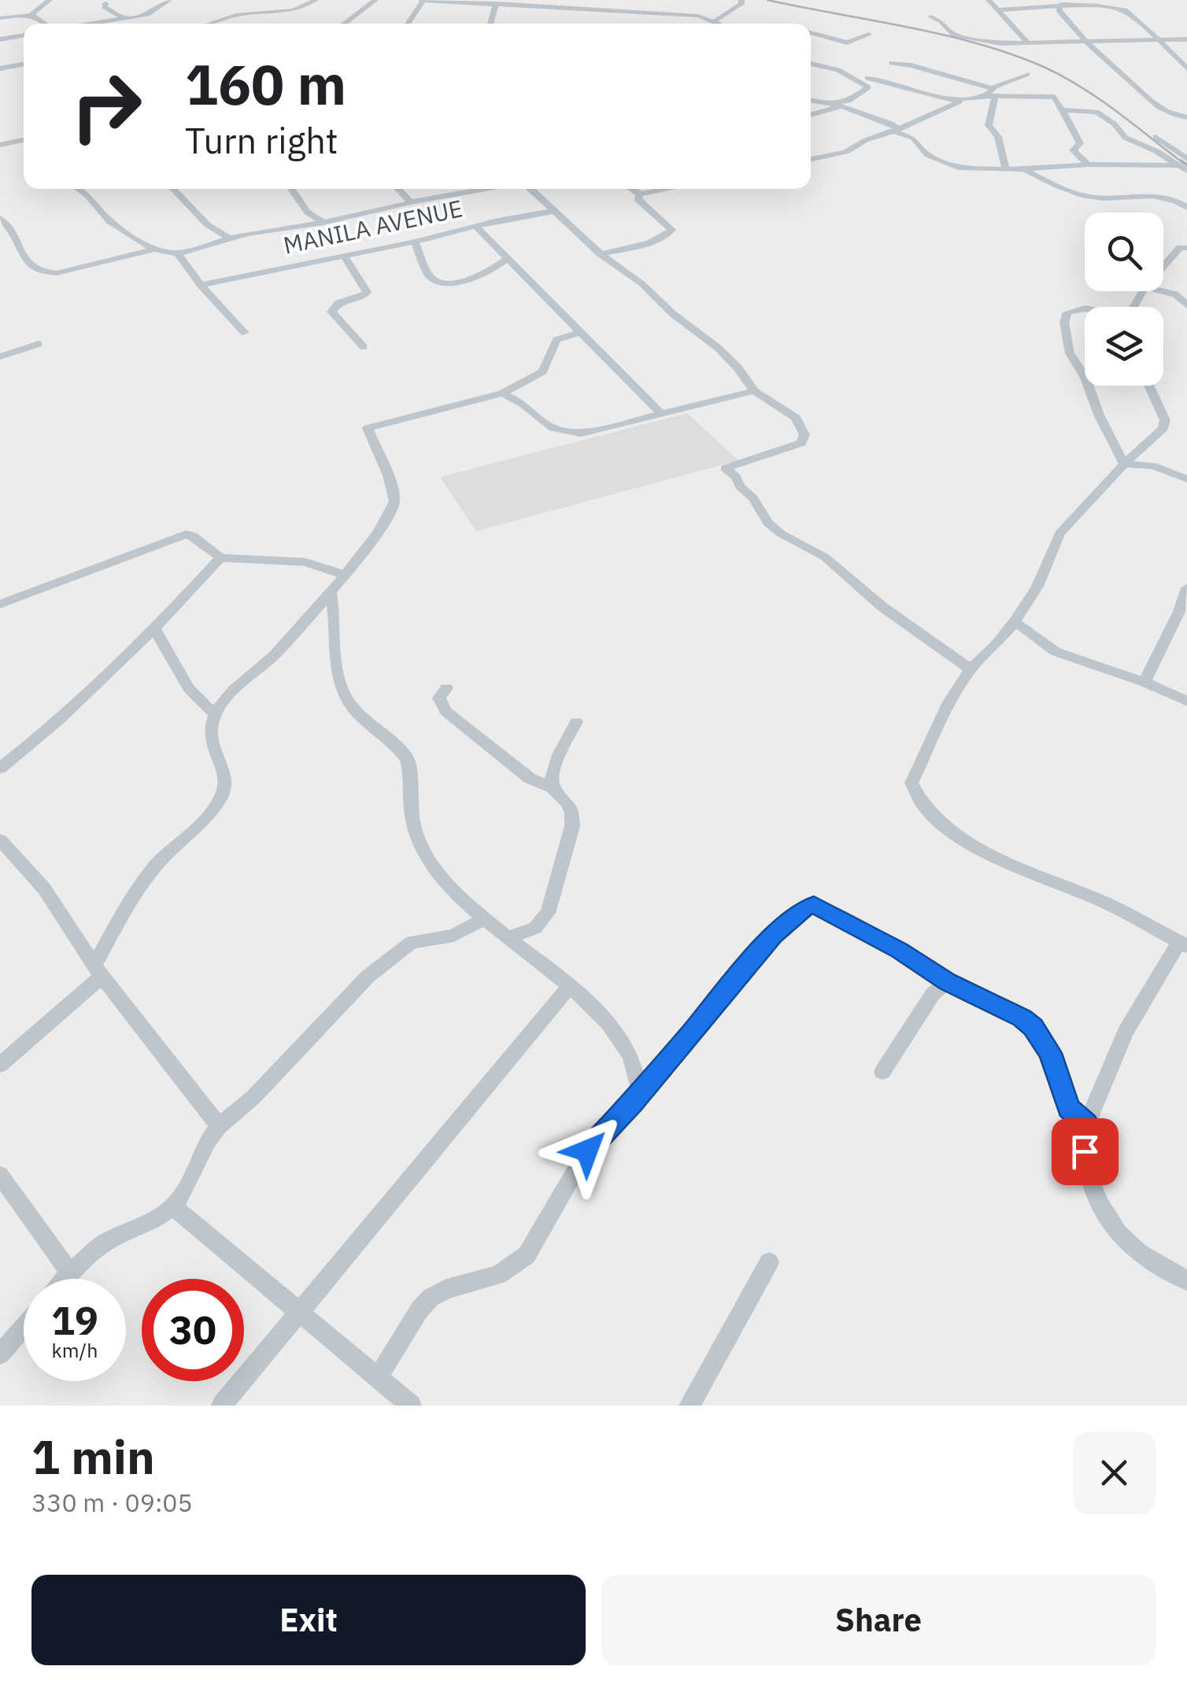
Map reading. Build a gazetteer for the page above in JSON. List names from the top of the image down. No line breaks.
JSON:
{"streets":{"street":["MANILA AVENUE"]},"page":{"turn":["160 m","Turn right"],"speed":"19 km/h","limit":"30","heading":["1 min","330 m · 09:05"],"buttons":["Exit","Share"]}}
